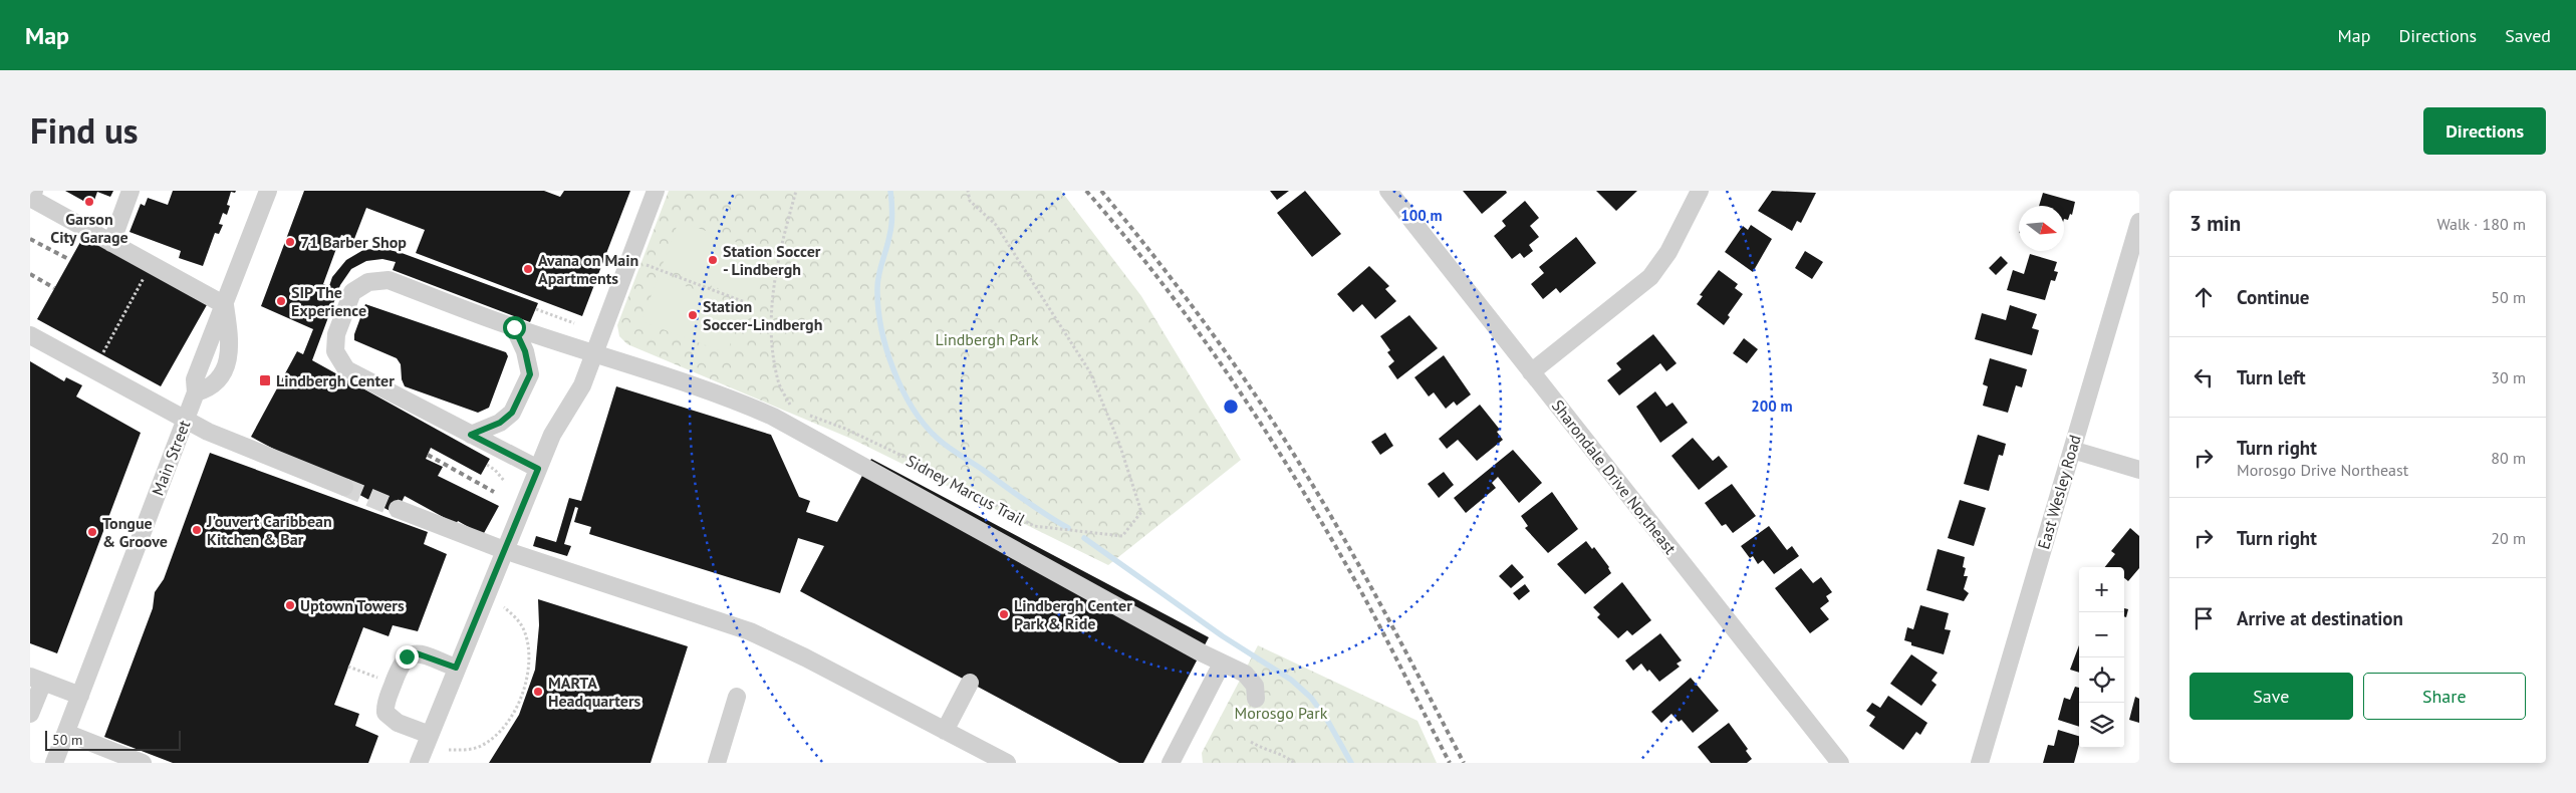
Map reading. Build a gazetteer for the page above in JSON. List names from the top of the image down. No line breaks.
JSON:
{"streets":{"street":["Main Street","Sharondale Drive Northeast","East Wesley Road"],"path":["Sidney Marcus Trail"]},"parks":["Lindbergh Park","Morosgo Park"],"places":{"other":["Garson City Garage","71 Barber Shop","Station Soccer - Lindbergh","Avana on Main Apartments","SIP The Experience","Station Soccer-Lindbergh","J'ouvert Caribbean Kitchen & Bar","Tongue & Groove","Uptown Towers","Lindbergh Center Park & Ride","MARTA Headquarters"],"transit":["Lindbergh Center"]},"scale_bar":"50 m","north":"right","page":{"header":"Map","nav":["Map","Directions","Saved"],"title":"Find us","buttons":["Directions",["Save","Share"]],"heading":["3 min","Walk · 180 m"],"list":[["Continue","50 m"],["Turn left","30 m"],["Turn right","Morosgo Drive Northeast","80 m"],["Turn right","20 m"],"Arrive at destination"],"map_buttons":["+","−"],"scale":"50 m"},"rings":["100 m","200 m"]}
